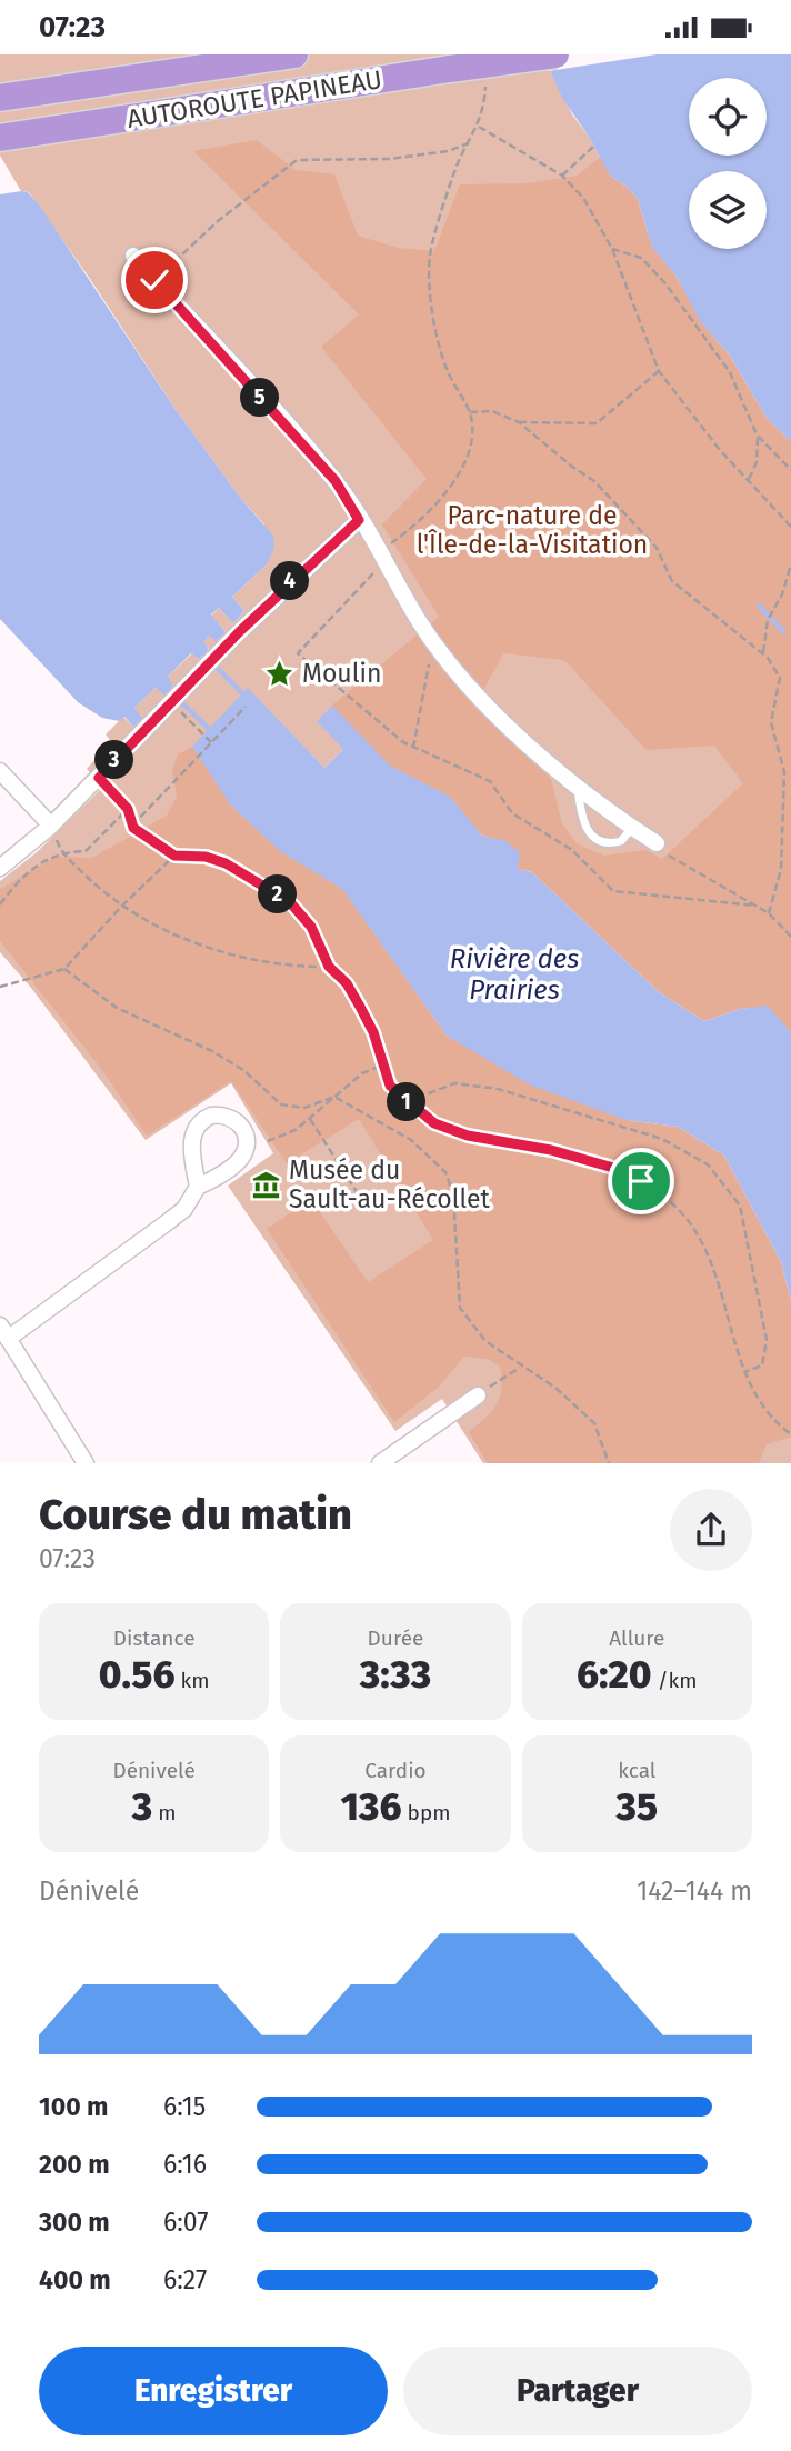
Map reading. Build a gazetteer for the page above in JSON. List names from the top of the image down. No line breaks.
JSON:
{"streets":{"highway":["AUTOROUTE PAPINEAU"]},"water":["Rivière des Prairies"],"parks":["Parc-nature de l'Île-de-la-Visitation"],"places":{"place":["Moulin"],"museum":["Musée du Sault-au-Récollet"]},"page":{"status":"07:23","pins":["5","4","3","2","1"],"heading":["Course du matin","07:23"],"stats":[["Distance","0.56 km"],["Durée","3:33"],["Allure","6:20 /km"],["Dénivelé","3 m"],["Cardio","136 bpm"],["kcal","35"]],"chart":["Dénivelé","142–144 m"],"list":[{"name":"100 m","note":"6:15"},{"name":"200 m","note":"6:16"},{"name":"300 m","note":"6:07"},{"name":"400 m","note":"6:27"}],"buttons":["Enregistrer","Partager"]}}
